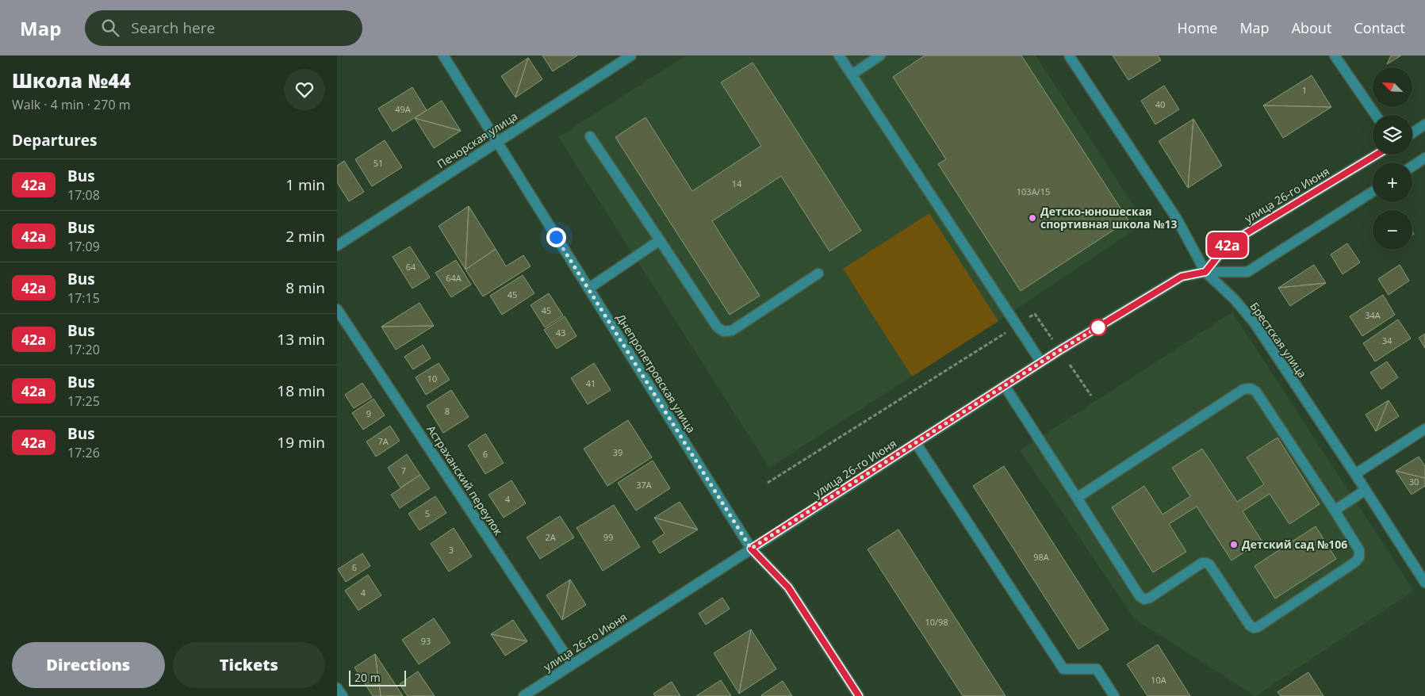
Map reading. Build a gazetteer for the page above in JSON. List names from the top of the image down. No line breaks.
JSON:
{"streets":{"street":["Печорская улица","улица 26-го Июня","Брестская улица","Днепропетровская улица","Астраханский переулок"]},"crossings":[["Печорская улица","Днепропетровская улица"],["улица 26-го Июня","Брестская улица"],["улица 26-го Июня","Днепропетровская улица"],["улица 26-го Июня","Астраханский переулок"]],"places":["Детско-юношеская спортивная школа №13","Детский сад №106"],"lines":["bus line 42a"],"house_numbers":["1","40","49А","51","14","103А/15","64","64А","45","45","34А","43","34","10","41","8","9","7А","39","6","7","30","37А","4","5","2А","99","3","98А","6","4","10/98","93","10А"],"scale_bar":"20 m","north":"top left","page":{"header":"Map","search":"Search here","nav":["Home","Map","About","Contact"],"heading":[["Школа №44","Walk · 4 min · 270 m"],"Departures"],"on_map":"42a","map_buttons":["+","−"],"list":[{"mark":"42a","name":"Bus","note":"17:08","value":"1 min"},{"mark":"42a","name":"Bus","note":"17:09","value":"2 min"},{"mark":"42a","name":"Bus","note":"17:15","value":"8 min"},{"mark":"42a","name":"Bus","note":"17:20","value":"13 min"},{"mark":"42a","name":"Bus","note":"17:25","value":"18 min"},{"mark":"42a","name":"Bus","note":"17:26","value":"19 min"}],"buttons":["Directions","Tickets"],"scale":"20 m"}}
